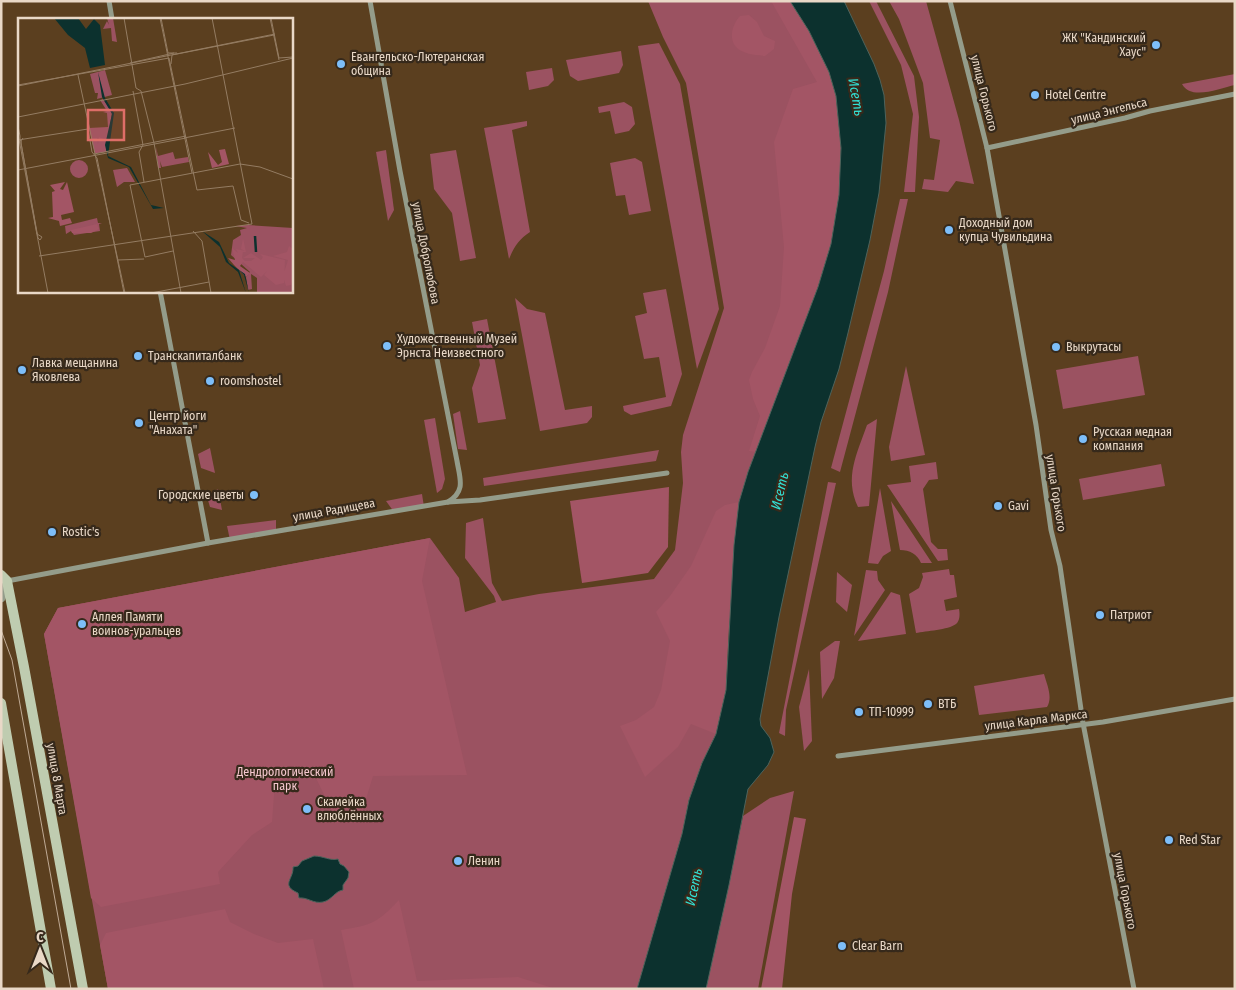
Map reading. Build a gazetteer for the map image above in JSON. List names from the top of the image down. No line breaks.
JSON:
{"streets":{"main road":["улица 8 Марта"],"street":["улица Горького","улица Энгельса","улица Добролюбова","улица Радищева","улица Карла Маркса"]},"crossings":[["улица Горького","улица Энгельса"],["улица Горького","улица Карла Маркса"],["улица Добролюбова","улица Радищева"],["улица Радищева","улица 8 Марта"]],"water":["Исеть"],"parks":["Дендрологический парк"],"places":["ЖК \"Кандинский Хаус\"","Евангельско-Лютеранская община","Hotel Centre","Доходный дом купца Чувильдина","Художественный Музей Эрнста Неизвестного","Выкрутасы","Транскапиталбанк","Лавка мещанина Яковлева","roomshostel","Центр йоги \"Анахата\"","Русская медная компания","Городские цветы","Gavi","Rostic's","Патриот","Аллея Памяти воинов-уральцев","ВТБ","ТП-10999","Скамейка влюблённых","Red Star","Ленин","Clear Barn"],"north":"top"}
